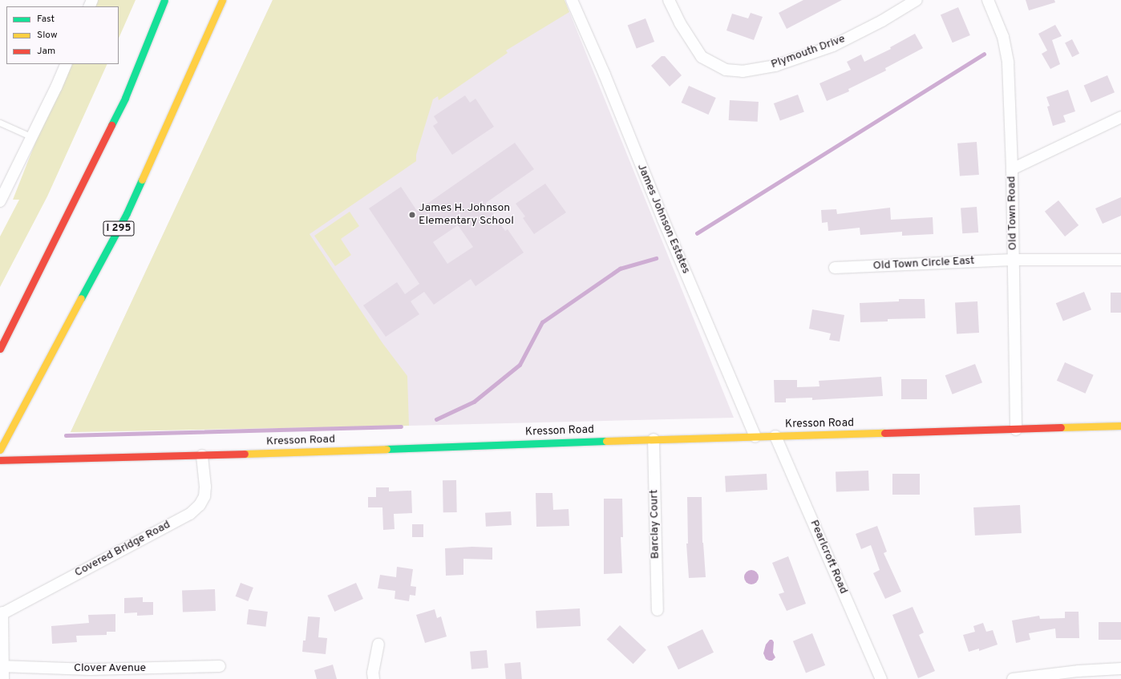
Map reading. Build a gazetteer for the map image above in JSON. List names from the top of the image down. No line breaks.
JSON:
{"streets":{"main road":["I 295","Kresson Road"],"street":["Plymouth Drive","Old Town Road","James Johnson Estates","Old Town Circle East","Barclay Court","Covered Bridge Road","Pearlcroft Road","Clover Avenue"]},"crossings":[["Old Town Road","Old Town Circle East"],["Old Town Road","Kresson Road"],["James Johnson Estates","Kresson Road"],["Kresson Road","Barclay Court"],["Kresson Road","Covered Bridge Road"],["Kresson Road","Pearlcroft Road"]],"places":["James H. Johnson Elementary School"],"legend":["Fast","Slow","Jam"]}
